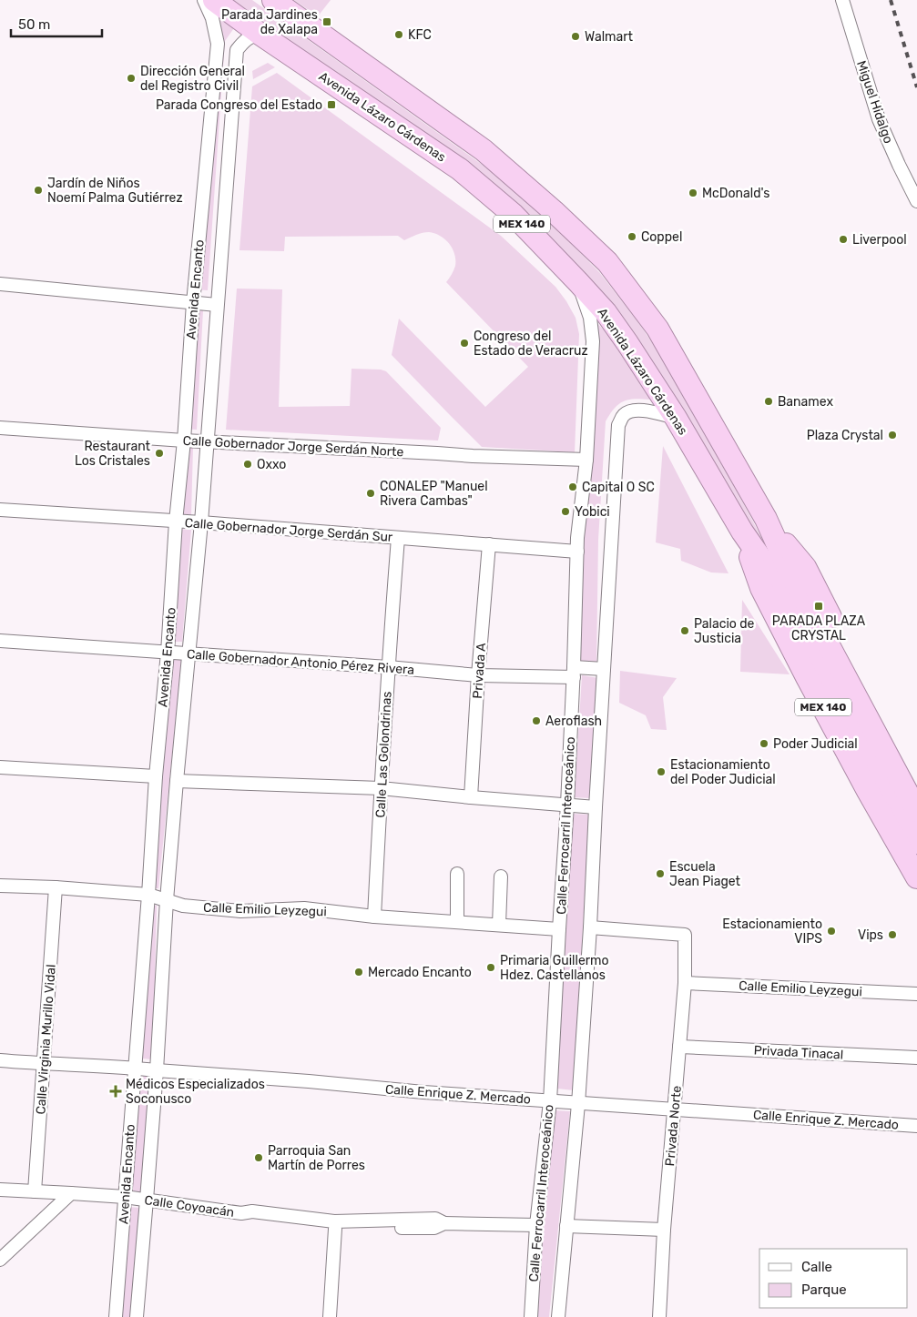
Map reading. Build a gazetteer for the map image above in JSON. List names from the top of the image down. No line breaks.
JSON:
{"streets":{"highway":["Avenida Lázaro Cárdenas","MEX 140"],"street":["Miguel Hidalgo","Avenida Encanto","Calle Gobernador Jorge Serdán Norte","Calle Gobernador Jorge Serdán Sur","Calle Gobernador Antonio Pérez Rivera","Privada A","Calle Las Golondrinas","Calle Ferrocarril Interoceánico","Calle Emilio Leyzegui","Calle Virginia Murillo Vidal","Privada Tinacal","Calle Enrique Z. Mercado","Privada Norte","Calle Coyoacán"]},"crossings":[["Avenida Lázaro Cárdenas","MEX 140"],["Avenida Lázaro Cárdenas","Avenida Encanto"],["Avenida Lázaro Cárdenas","Calle Ferrocarril Interoceánico"],["Avenida Encanto","Calle Gobernador Jorge Serdán Norte"],["Avenida Encanto","Calle Gobernador Jorge Serdán Sur"],["Avenida Encanto","Calle Gobernador Antonio Pérez Rivera"],["Avenida Encanto","Calle Emilio Leyzegui"],["Avenida Encanto","Calle Enrique Z. Mercado"],["Avenida Encanto","Calle Coyoacán"],["Calle Gobernador Jorge Serdán Norte","Calle Ferrocarril Interoceánico"],["Calle Gobernador Jorge Serdán Sur","Privada A"],["Calle Gobernador Jorge Serdán Sur","Calle Las Golondrinas"],["Calle Gobernador Jorge Serdán Sur","Calle Ferrocarril Interoceánico"],["Calle Gobernador Antonio Pérez Rivera","Privada A"],["Calle Gobernador Antonio Pérez Rivera","Calle Las Golondrinas"],["Calle Gobernador Antonio Pérez Rivera","Calle Ferrocarril Interoceánico"],["Calle Las Golondrinas","Calle Emilio Leyzegui"],["Calle Ferrocarril Interoceánico","Calle Emilio Leyzegui"],["Calle Ferrocarril Interoceánico","Calle Enrique Z. Mercado"],["Calle Ferrocarril Interoceánico","Calle Coyoacán"],["Calle Emilio Leyzegui","Calle Virginia Murillo Vidal"],["Calle Emilio Leyzegui","Privada Norte"],["Calle Virginia Murillo Vidal","Calle Enrique Z. Mercado"],["Calle Virginia Murillo Vidal","Calle Coyoacán"],["Privada Tinacal","Privada Norte"],["Calle Enrique Z. Mercado","Privada Norte"]],"places":{"transit":["Parada Jardines de Xalapa","Parada Congreso del Estado","PARADA PLAZA CRYSTAL"],"other":["KFC","Walmart","Dirección General del Registro Civil","Jardín de Niños Noemí Palma Gutiérrez","McDonald's","Coppel","Liverpool","Congreso del Estado de Veracruz","Banamex","Plaza Crystal","Restaurant Los Cristales","Oxxo","Capital O SC","CONALEP \"Manuel Rivera Cambas\"","Yobici","Palacio de Justicia","Aeroflash","Poder Judicial","Estacionamiento del Poder Judicial","Escuela Jean Piaget","Estacionamiento VIPS","Vips","Primaria Guillermo Hdez. Castellanos","Mercado Encanto","Parroquia San Martín de Porres"],"health":["Médicos Especializados Soconusco"]},"legend":["Calle","Parque"],"scale_bar":"50 m"}
